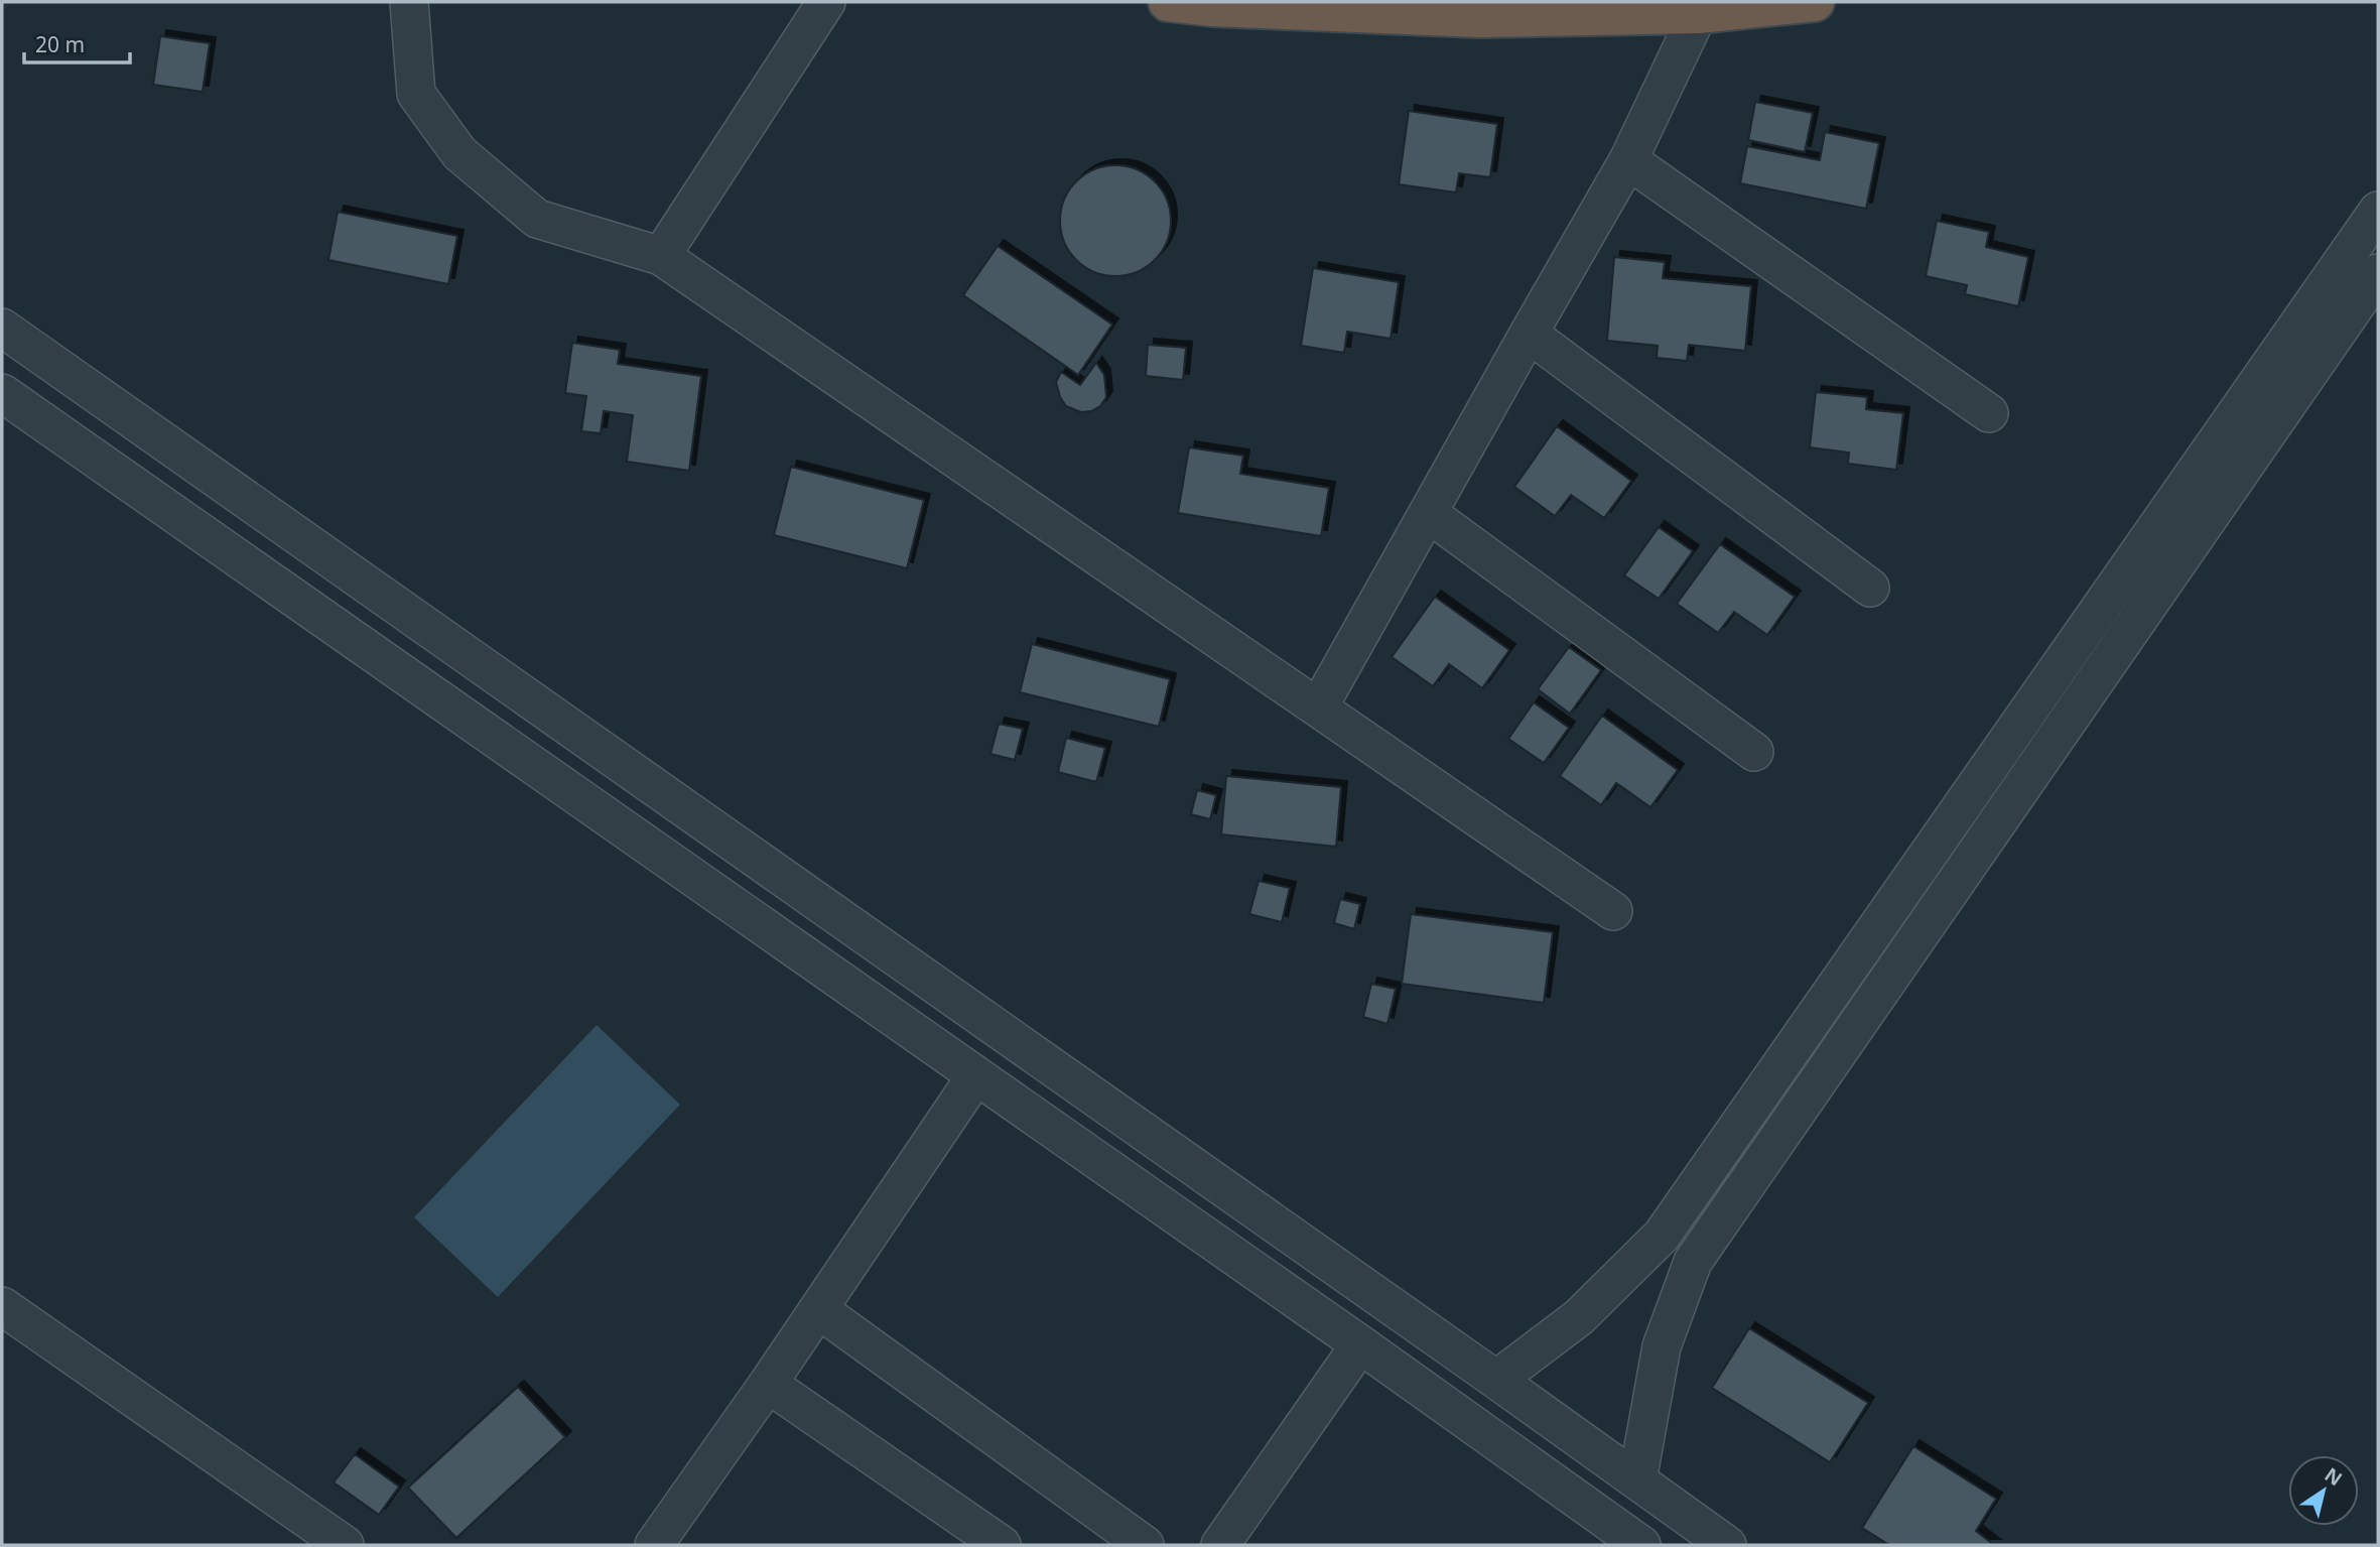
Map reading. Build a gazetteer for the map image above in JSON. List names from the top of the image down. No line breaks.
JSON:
{"scale_bar":"20 m","north":"top right"}
